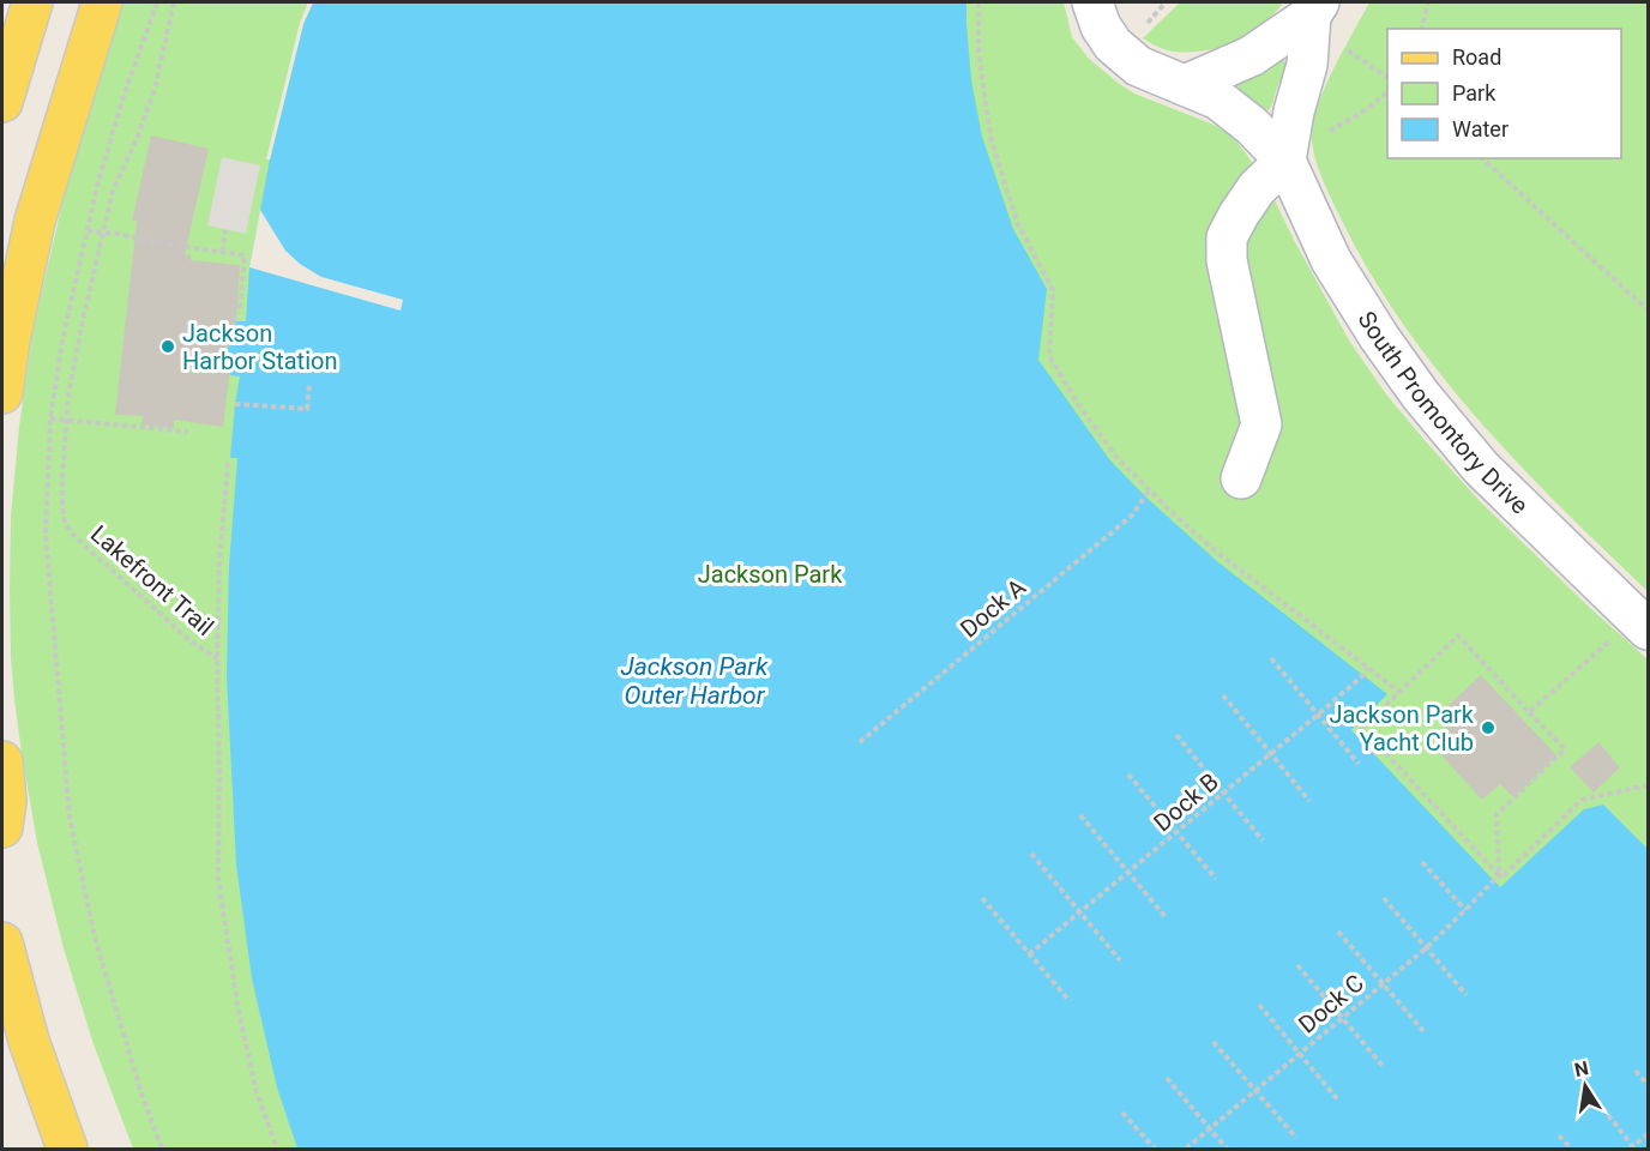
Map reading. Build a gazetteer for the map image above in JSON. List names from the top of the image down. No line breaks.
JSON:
{"streets":{"street":["South Promontory Drive"],"path":["Lakefront Trail","Dock A","Dock B","Dock C"]},"water":["Jackson Park Outer Harbor"],"parks":["Jackson Park"],"places":["Jackson Harbor Station","Jackson Park Yacht Club"],"legend":["Road","Park","Water"],"north":"top"}
